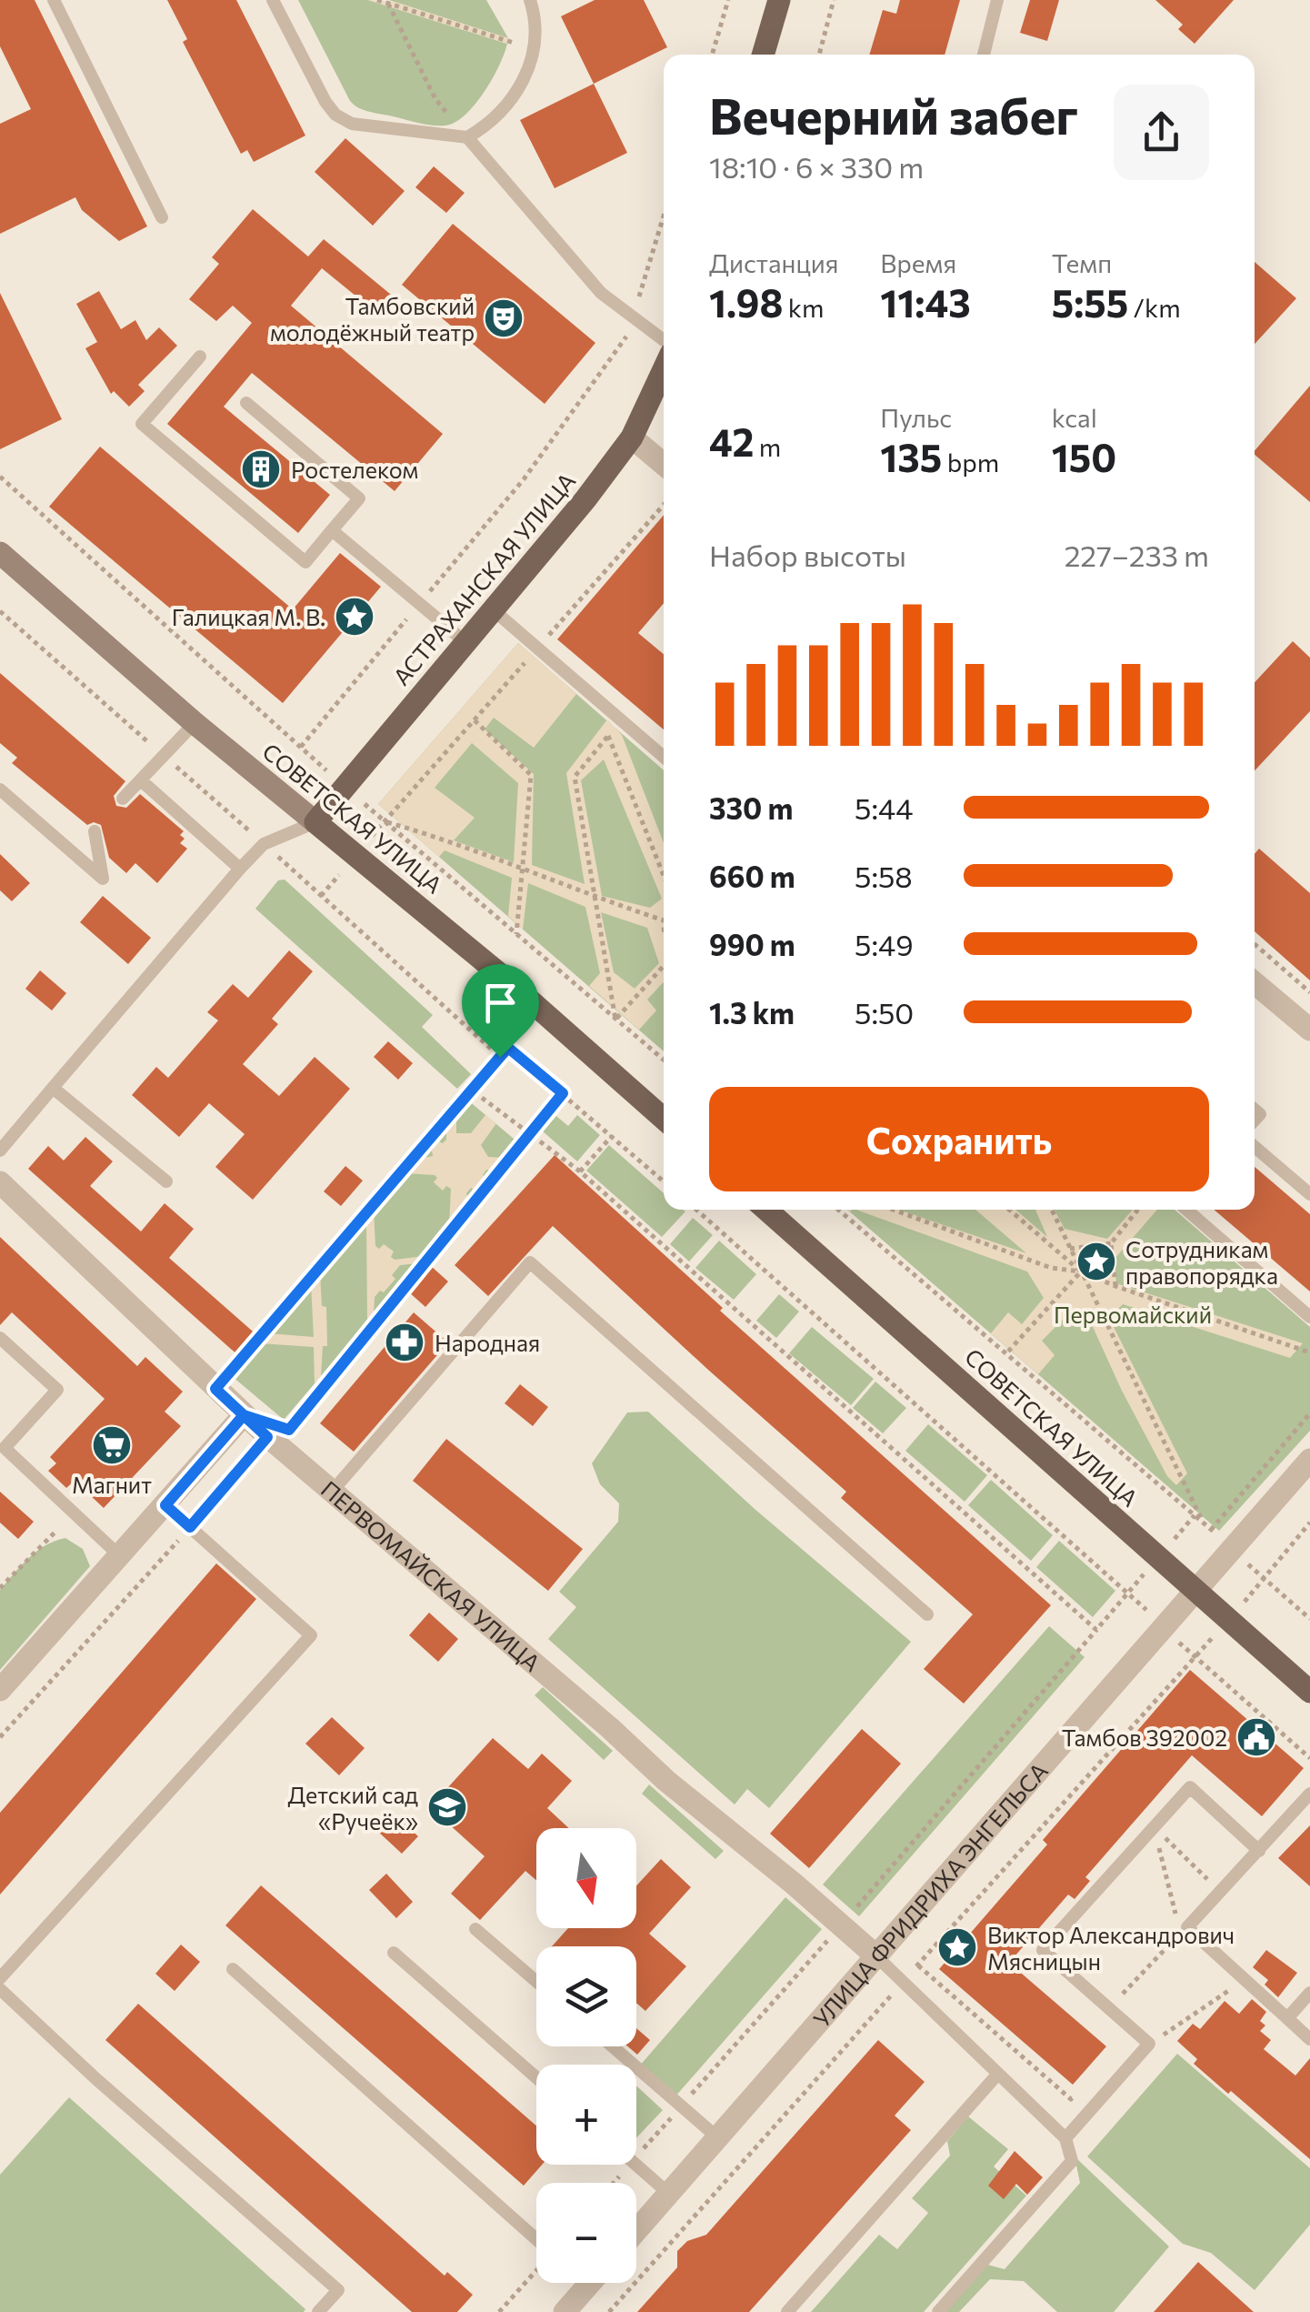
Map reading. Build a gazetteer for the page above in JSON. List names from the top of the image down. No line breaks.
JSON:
{"streets":{"main road":["АСТРАХАНСКАЯ УЛИЦА","СОВЕТСКАЯ УЛИЦА"],"street":["ПЕРВОМАЙСКАЯ УЛИЦА","УЛИЦА ФРИДРИХА ЭНГЕЛЬСА"]},"crossings":[["АСТРАХАНСКАЯ УЛИЦА","СОВЕТСКАЯ УЛИЦА"],["СОВЕТСКАЯ УЛИЦА","УЛИЦА ФРИДРИХА ЭНГЕЛЬСА"],["ПЕРВОМАЙСКАЯ УЛИЦА","УЛИЦА ФРИДРИХА ЭНГЕЛЬСА"]],"parks":["Первомайский"],"places":{"theatre":["Тамбовский молодёжный театр"],"building":["Ростелеком"],"place":["Галицкая М. В.","Сотрудникам правопорядка","Виктор Александрович Мясницын"],"pharmacy":["Народная"],"supermarket":["Магнит"],"public building":["Тамбов 392002"],"school or university":["Детский сад «Ручеёк»"]},"north":"bottom","page":{"heading":["Вечерний забег","18:10 · 6 × 330 m"],"stats":[["Дистанция","1.98 km"],["Время","11:43"],["Темп","5:55 /km"],["42 m"],["Пульс","135 bpm"],["kcal","150"]],"chart":["Набор высоты","227–233 m"],"list":[{"name":"330 m","note":"5:44"},{"name":"660 m","note":"5:58"},{"name":"990 m","note":"5:49"},{"name":"1.3 km","note":"5:50"}],"buttons":"Сохранить","map_buttons":["+","−"]}}
